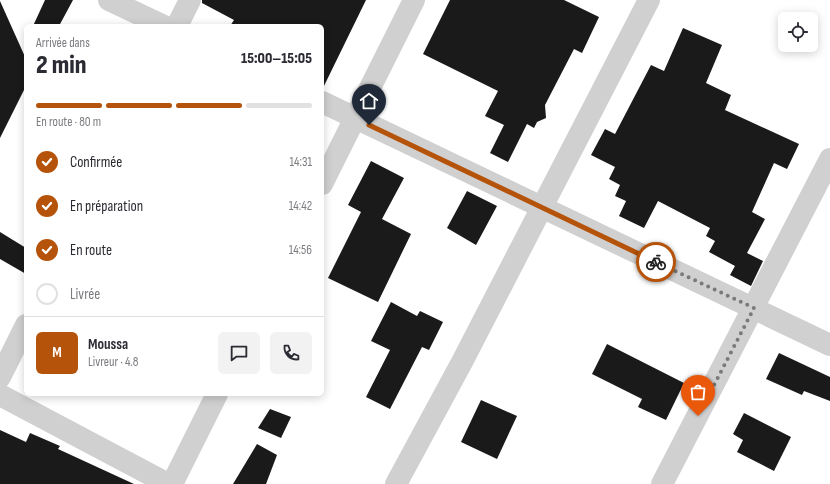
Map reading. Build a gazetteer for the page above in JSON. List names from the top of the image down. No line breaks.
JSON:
{"page":{"heading":["2 min","Arrivée dans","15:00–15:05"],"panel":["Moussa","Livreur · 4.8"],"bar":"En route · 80 m","list":[["Confirmée","14:31"],["En préparation","14:42"],["En route","14:56"],"Livrée"],"round":"M"}}
